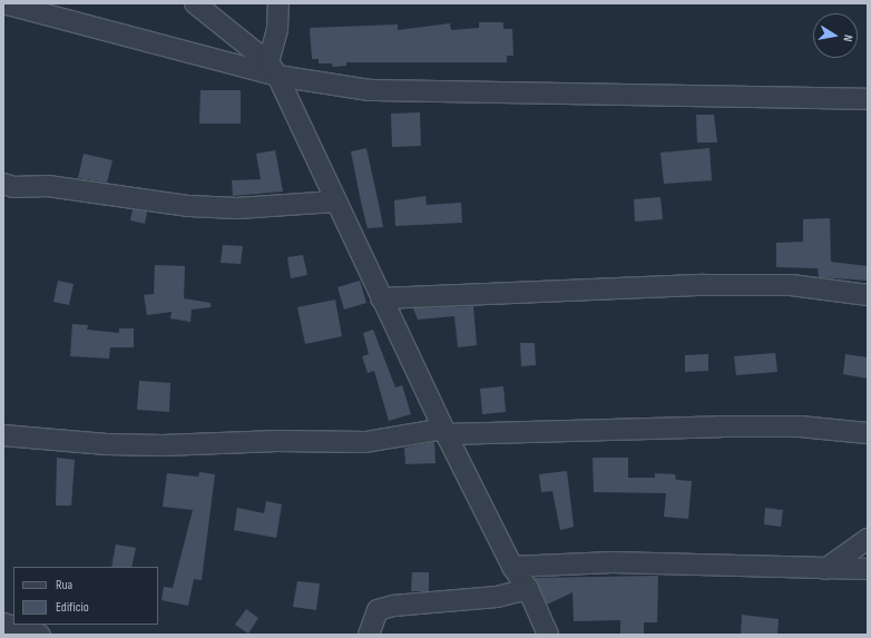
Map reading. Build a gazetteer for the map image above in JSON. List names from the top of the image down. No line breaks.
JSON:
{"legend":["Rua","Edifício"],"north":"right"}
